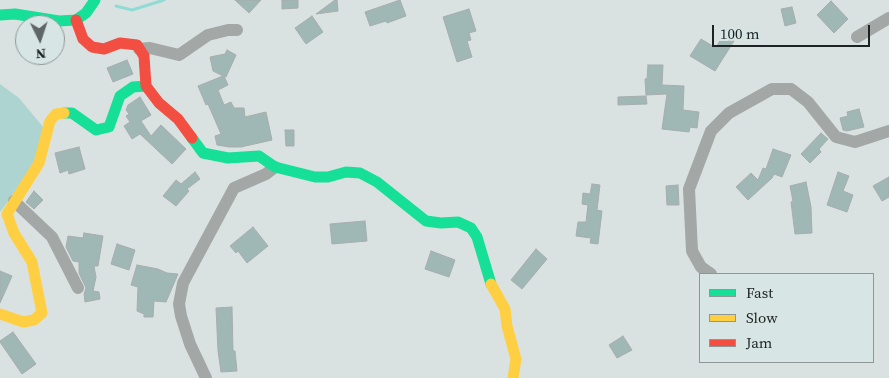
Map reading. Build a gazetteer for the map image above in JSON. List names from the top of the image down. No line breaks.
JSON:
{"legend":["Fast","Slow","Jam"],"scale_bar":"100 m","north":"bottom"}
